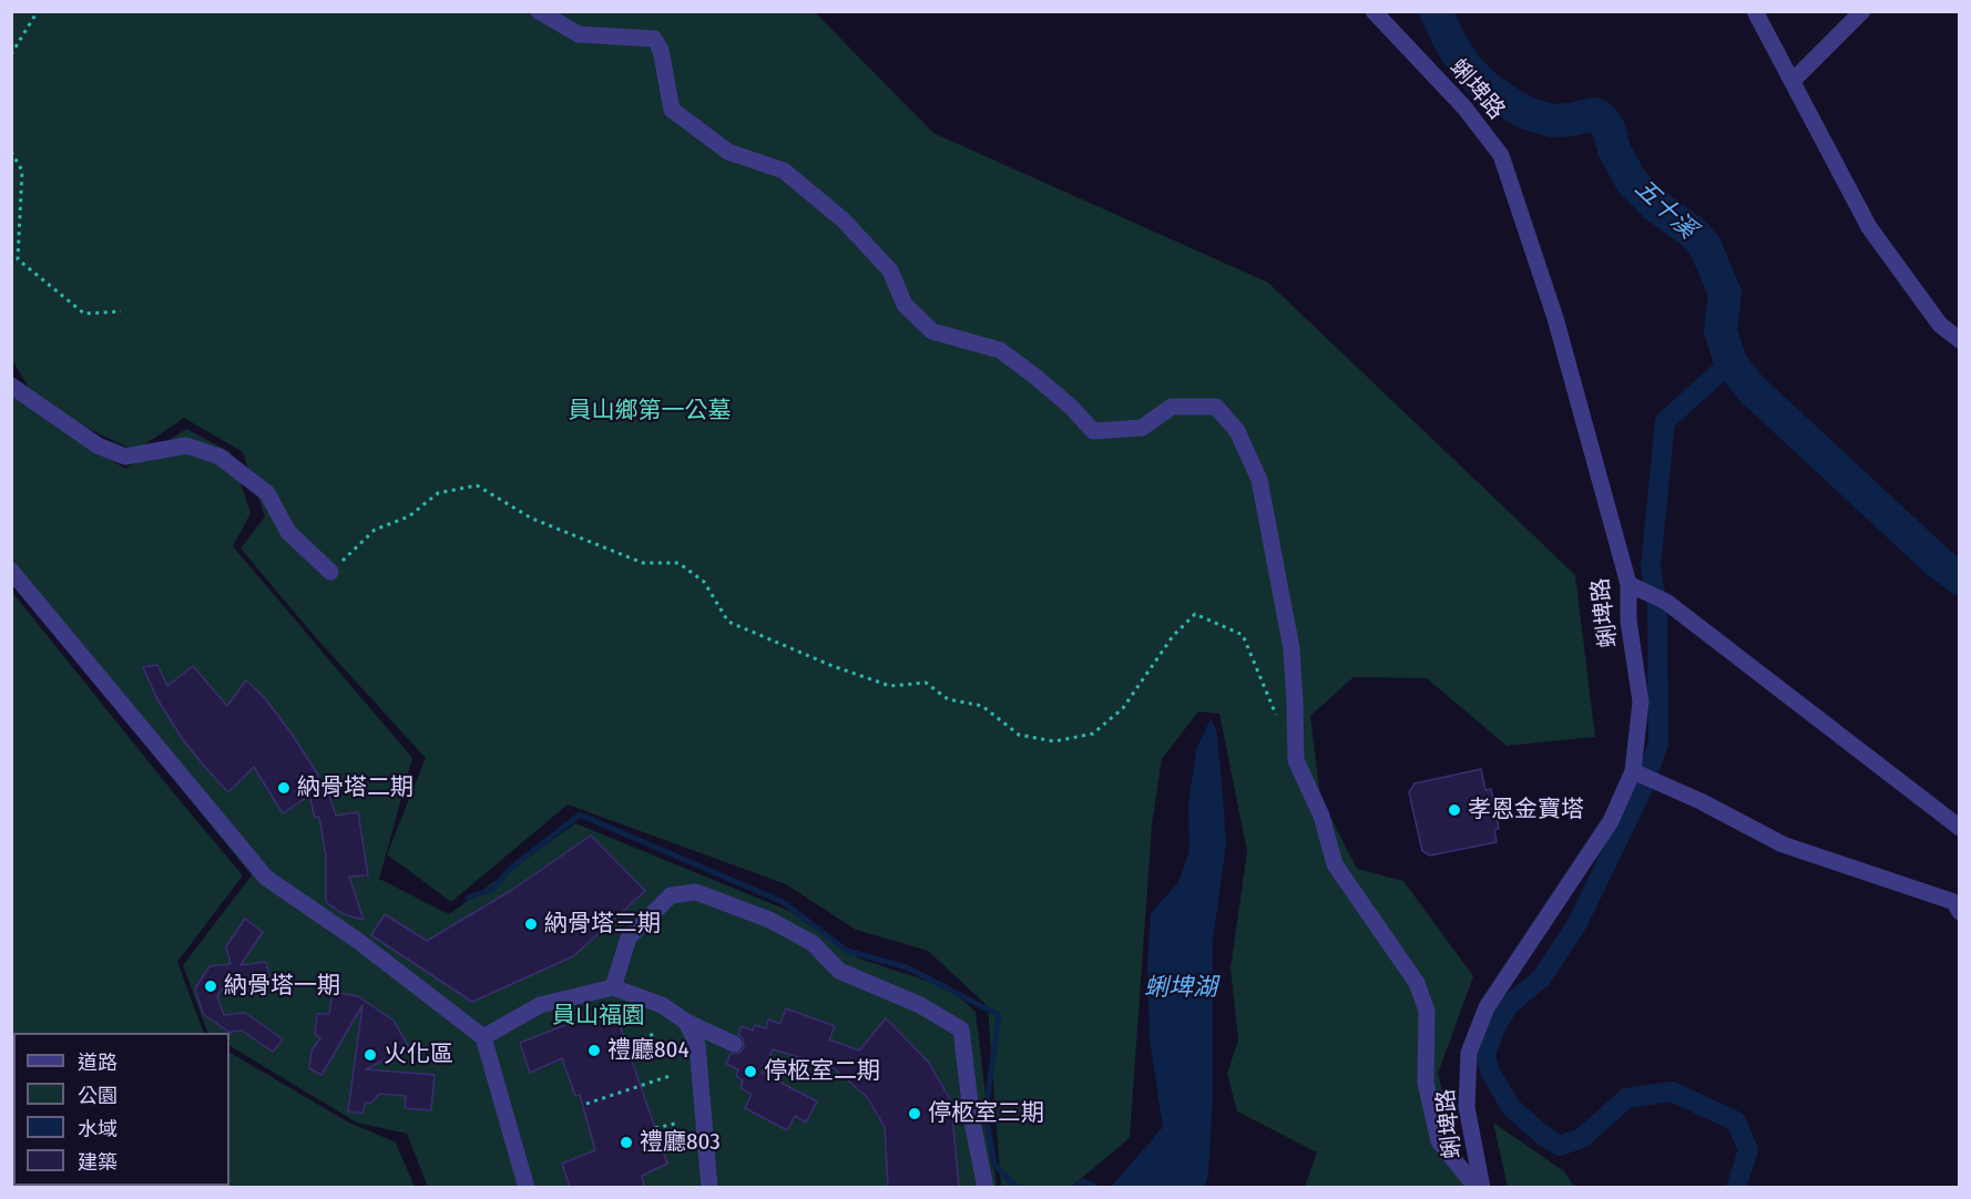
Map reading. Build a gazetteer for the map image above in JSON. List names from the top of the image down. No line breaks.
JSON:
{"streets":{"street":["蜊埤路"]},"water":["五十溪","蜊埤湖"],"parks":["員山鄉第一公墓","員山福園"],"places":["納骨塔二期","孝恩金寶塔","納骨塔三期","納骨塔一期","禮廳804","火化區","停柩室二期","停柩室三期","禮廳803"],"legend":["道路","公園","水域","建築"]}
